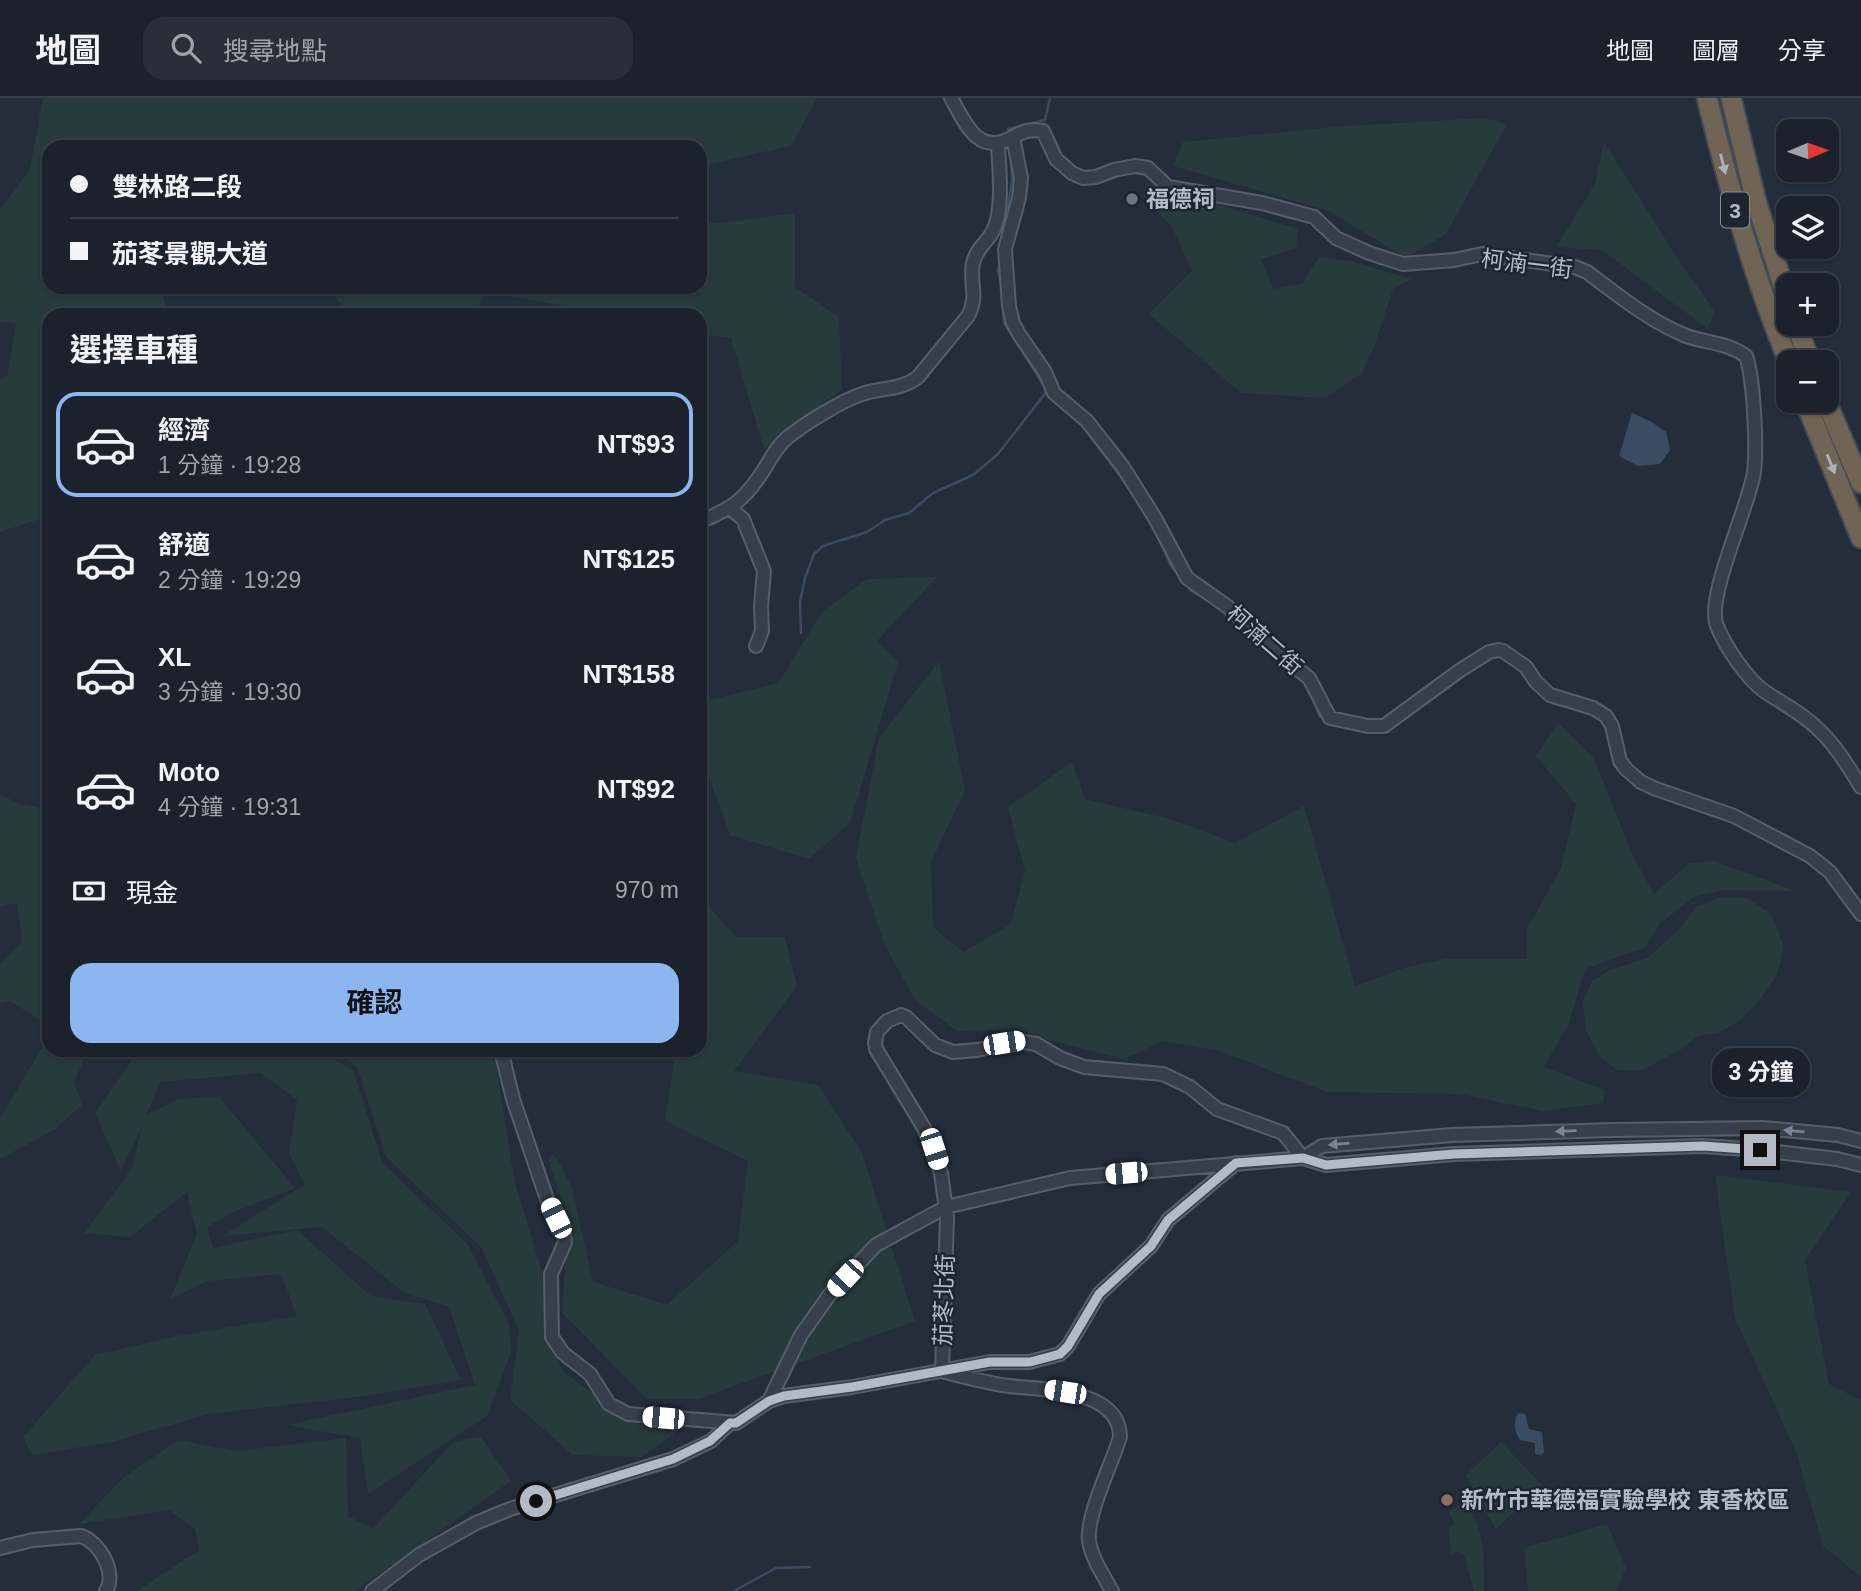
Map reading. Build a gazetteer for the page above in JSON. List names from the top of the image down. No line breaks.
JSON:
{"streets":{"highway":["3"],"street":["柯湳一街","柯湳二街","茄苳北街"]},"crossings":[["柯湳一街","柯湳二街"]],"places":["福德祠","新竹市華德福實驗學校 東香校區"],"north":"right","page":{"header":"地圖","search":"搜尋地點","nav":["地圖","圖層","分享"],"map_buttons":["+","−"],"banner":["雙林路二段","茄苳景觀大道"],"heading":"選擇車種","list":[{"name":"經濟","note":"1 分鐘 · 19:28","value":"NT$93"},{"name":"舒適","note":"2 分鐘 · 19:29","value":"NT$125"},{"name":"XL","note":"3 分鐘 · 19:30","value":"NT$158"},{"name":"Moto","note":"4 分鐘 · 19:31","value":"NT$92"}],"pay":["現金","970 m"],"buttons":"確認","bubble":"3 分鐘"}}
